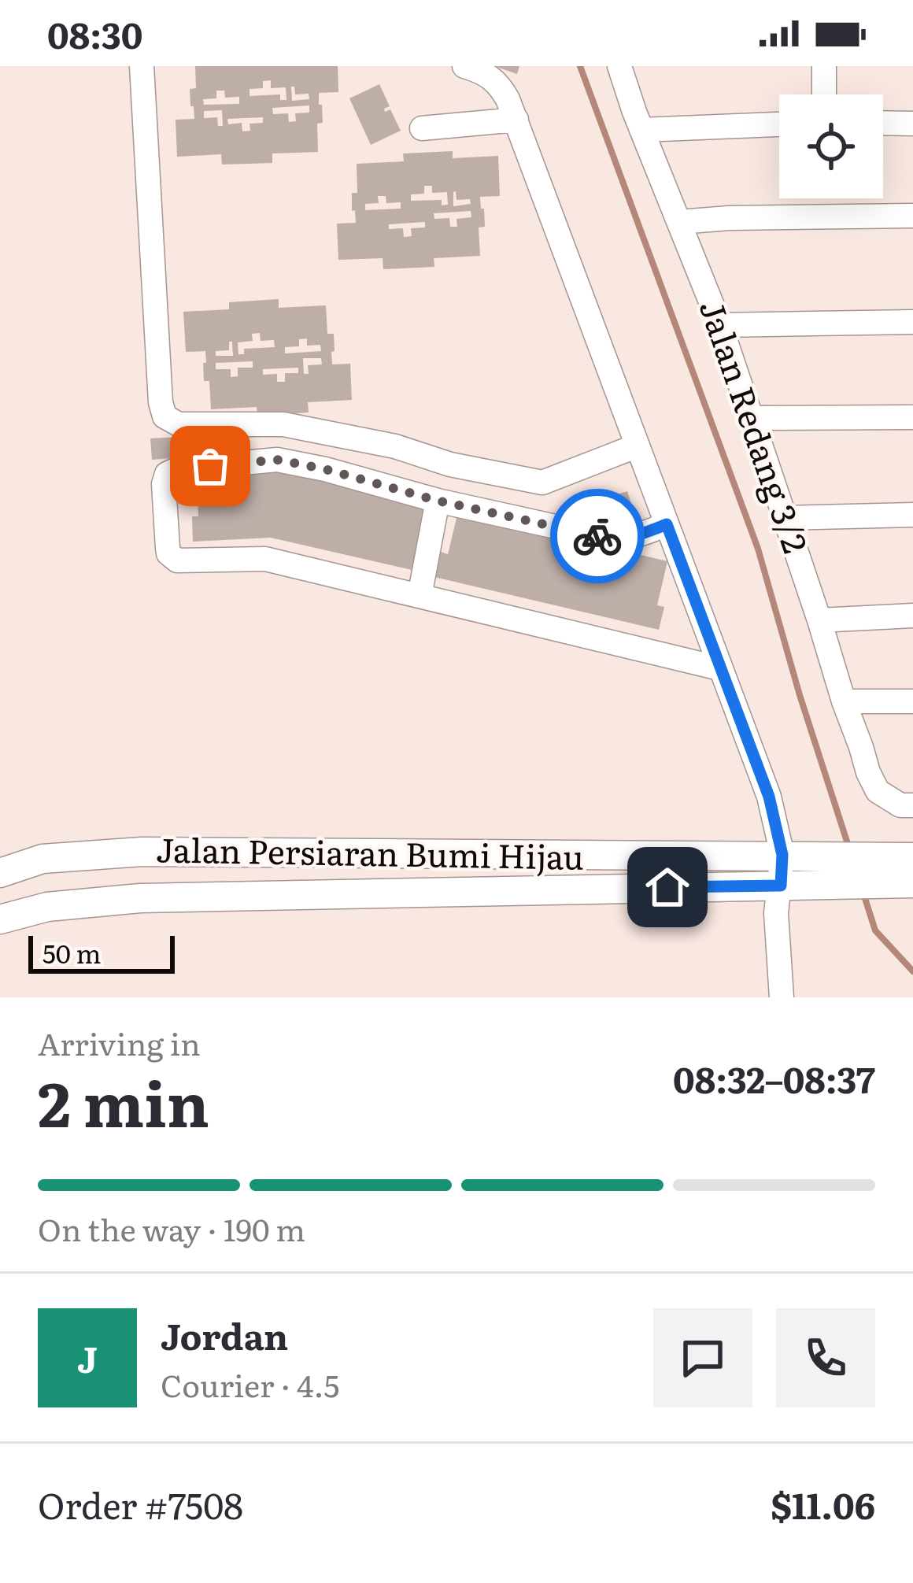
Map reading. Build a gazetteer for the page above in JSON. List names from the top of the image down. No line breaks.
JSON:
{"streets":{"main road":["Jalan Persiaran Bumi Hijau"],"street":["Jalan Redang 3/2"]},"scale_bar":"50 m","page":{"status":"08:30","scale":"50 m","heading":["2 min","Arriving in","08:32–08:37"],"panel":["Jordan","Courier · 4.5","Order #7508","$11.06"],"bar":"On the way · 190 m","round":"J"}}
